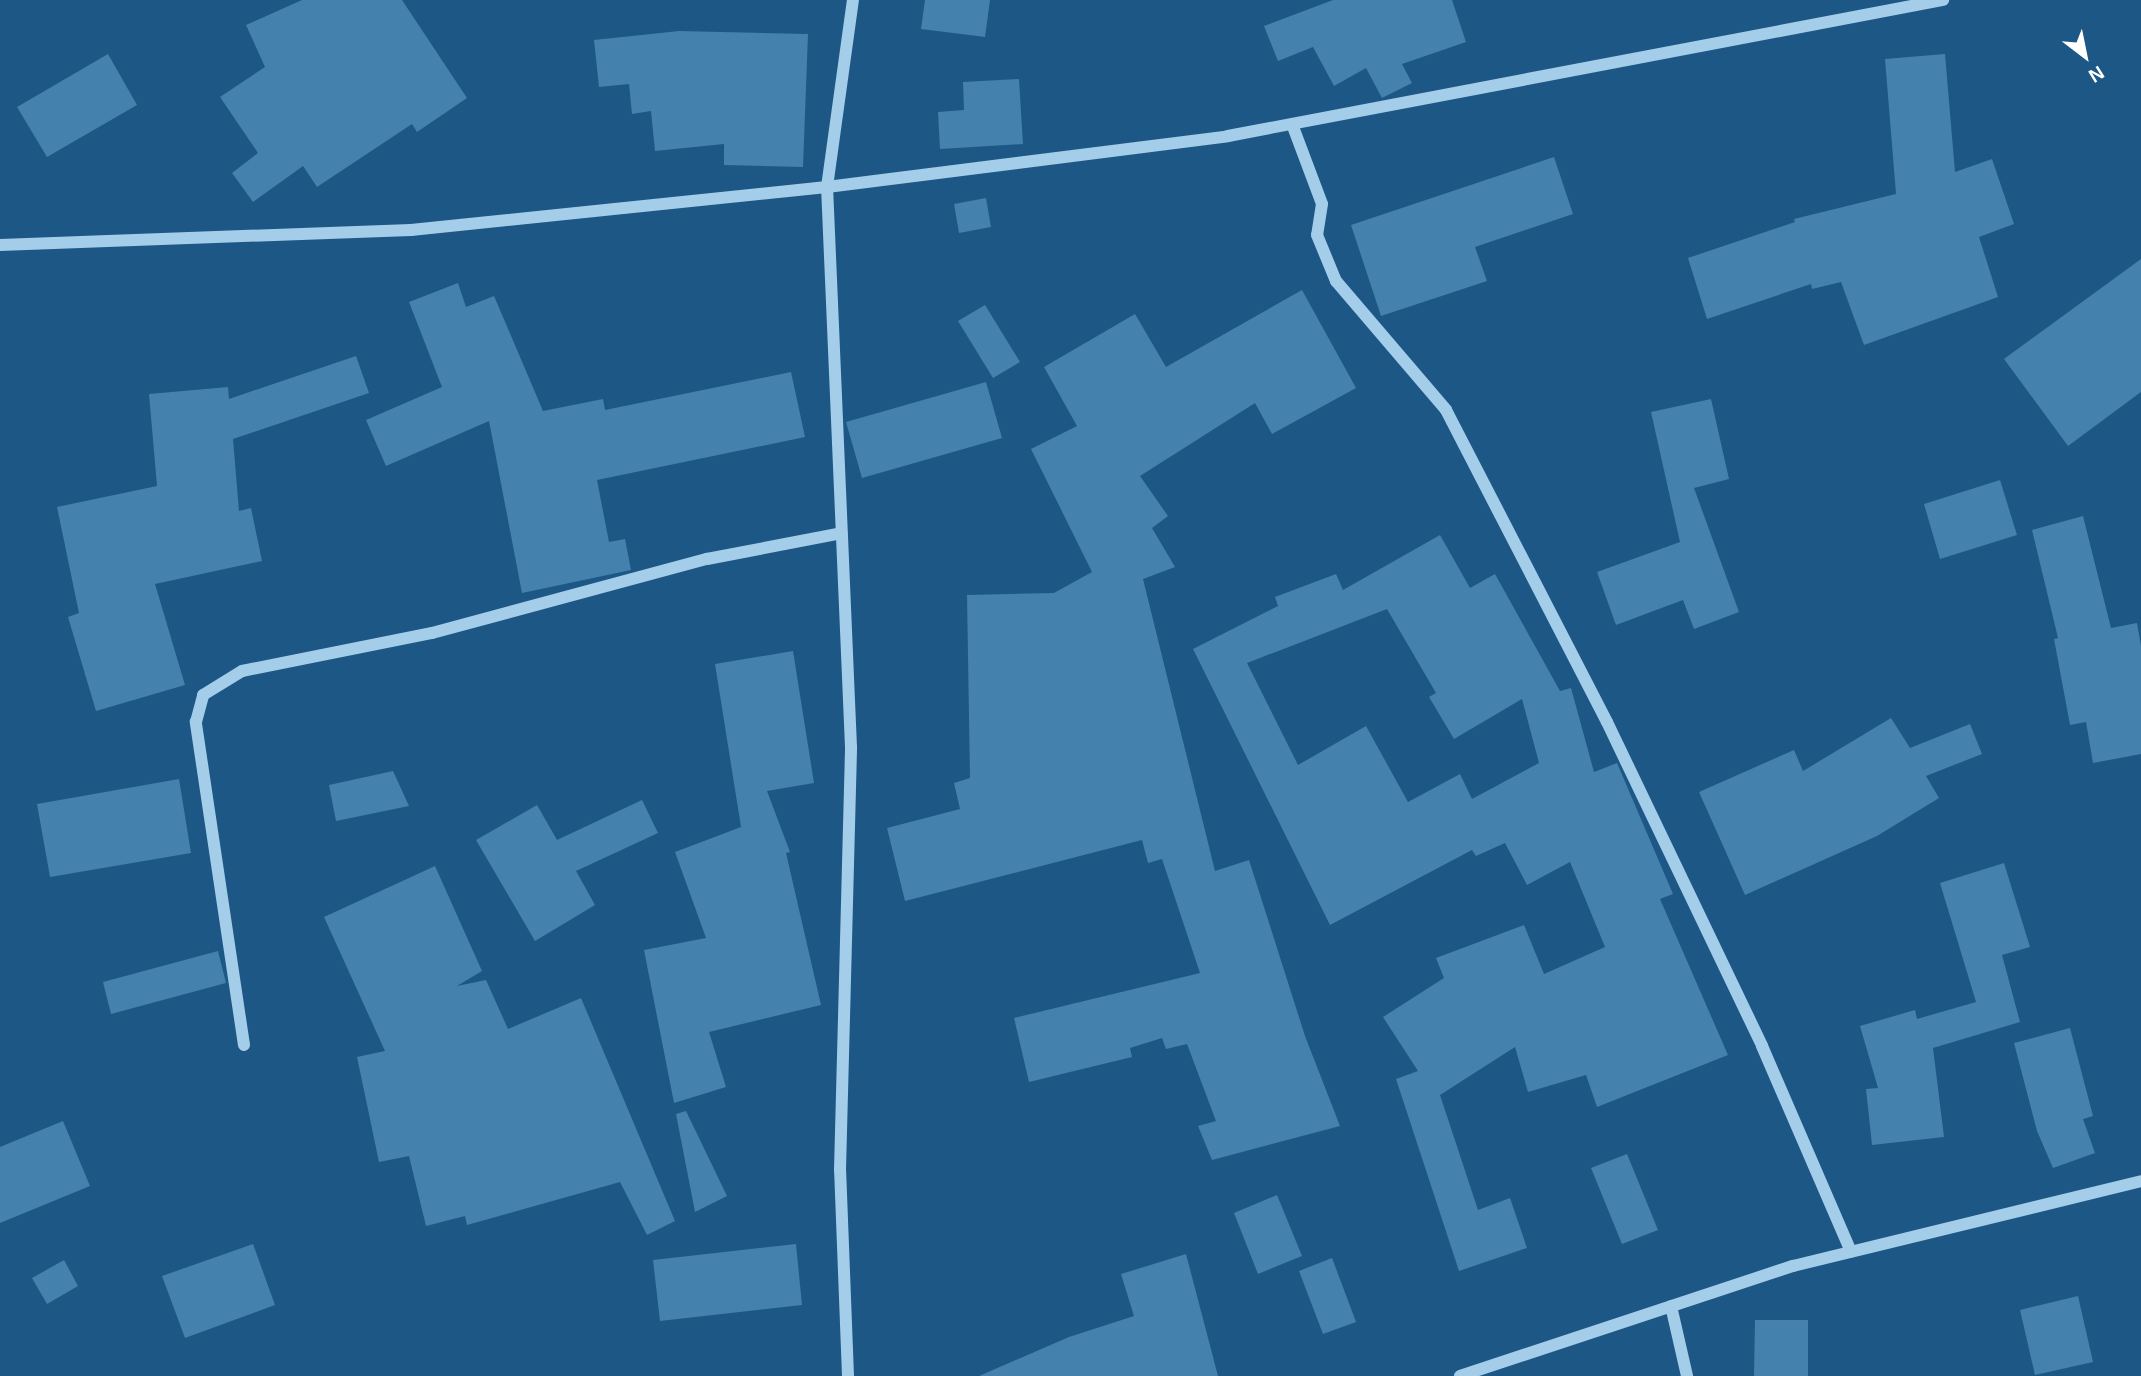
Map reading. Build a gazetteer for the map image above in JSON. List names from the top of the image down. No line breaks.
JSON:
{"north":"bottom right"}
